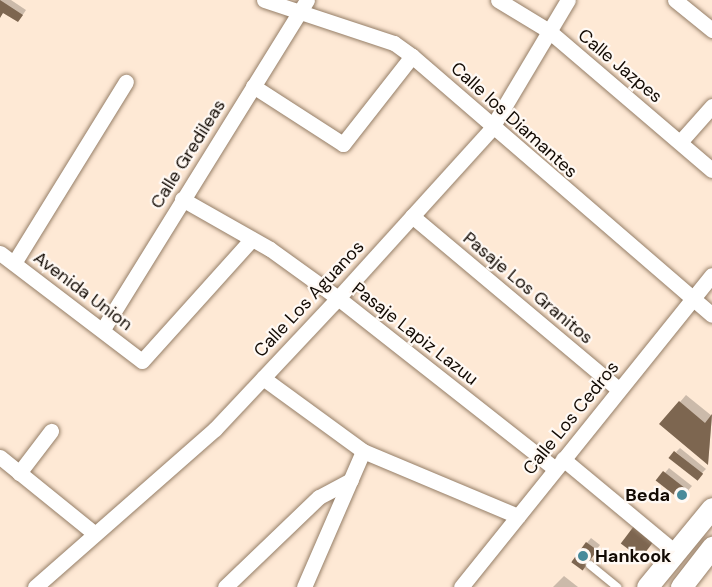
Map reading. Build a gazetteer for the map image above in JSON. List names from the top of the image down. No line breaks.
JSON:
{"streets":{"street":["Calle Jazpes","Calle los Diamantes","Calle Gredileas","Pasaje Los Granitos","Avenida Union","Calle Los Aguanos","Pasaje Lapiz Lazuu","Calle Los Cedros"]},"crossings":[["Calle Jazpes","Calle Los Aguanos"],["Calle los Diamantes","Calle Gredileas"],["Calle los Diamantes","Calle Los Aguanos"],["Calle los Diamantes","Calle Los Cedros"],["Calle Gredileas","Avenida Union"],["Calle Gredileas","Pasaje Lapiz Lazuu"],["Pasaje Los Granitos","Calle Los Aguanos"],["Pasaje Los Granitos","Calle Los Cedros"],["Avenida Union","Pasaje Lapiz Lazuu"],["Calle Los Aguanos","Pasaje Lapiz Lazuu"],["Pasaje Lapiz Lazuu","Calle Los Cedros"]],"places":["Beda","Hankook"]}
